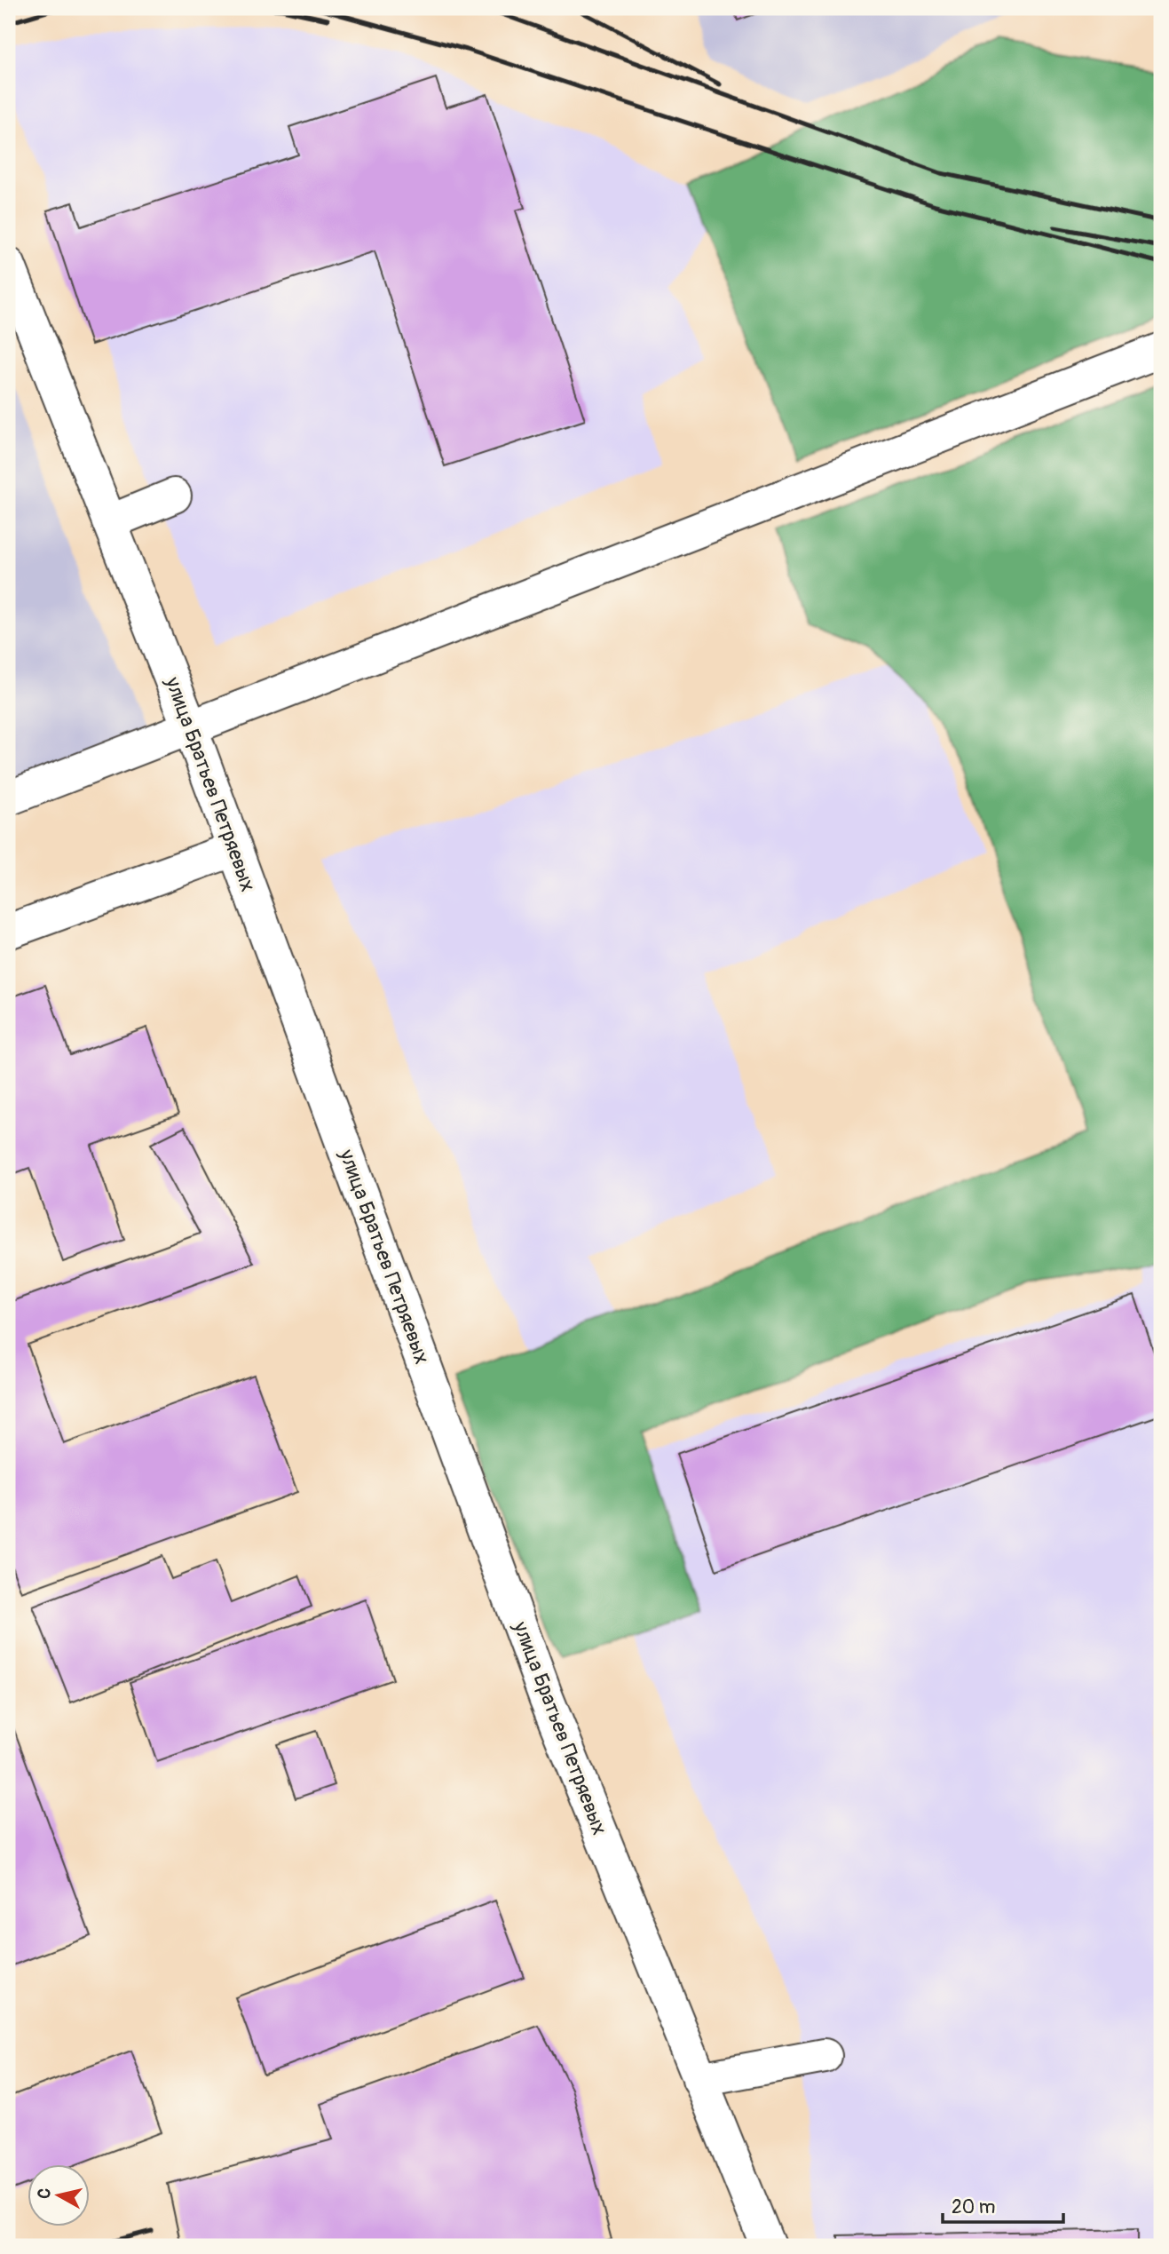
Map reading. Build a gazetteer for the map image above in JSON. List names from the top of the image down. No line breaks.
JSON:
{"streets":{"street":["улица Братьев Петряевых"]},"scale_bar":"20 m","north":"left"}
